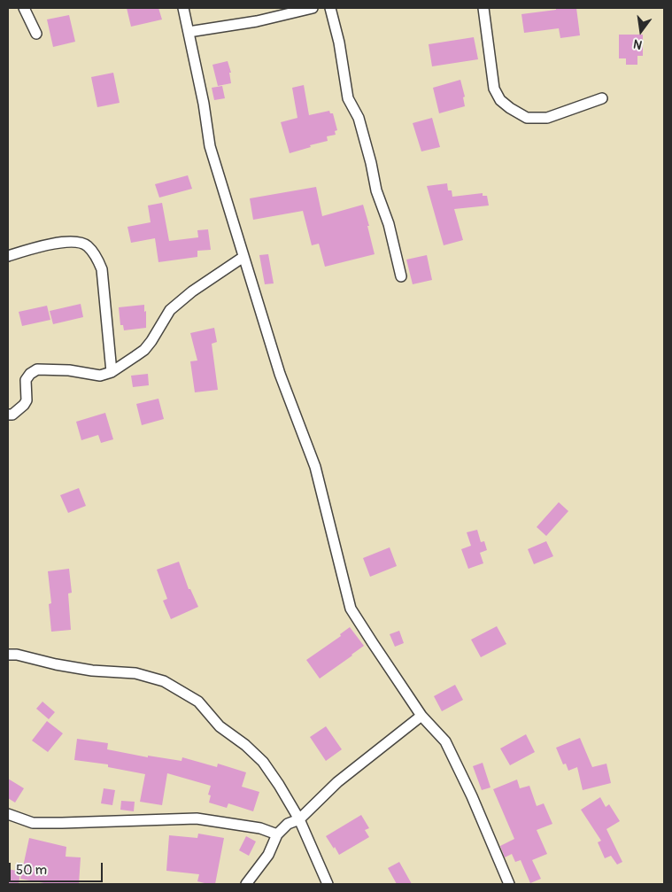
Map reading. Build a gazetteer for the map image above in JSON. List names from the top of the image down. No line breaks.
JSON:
{"scale_bar":"50 m","north":"bottom"}
